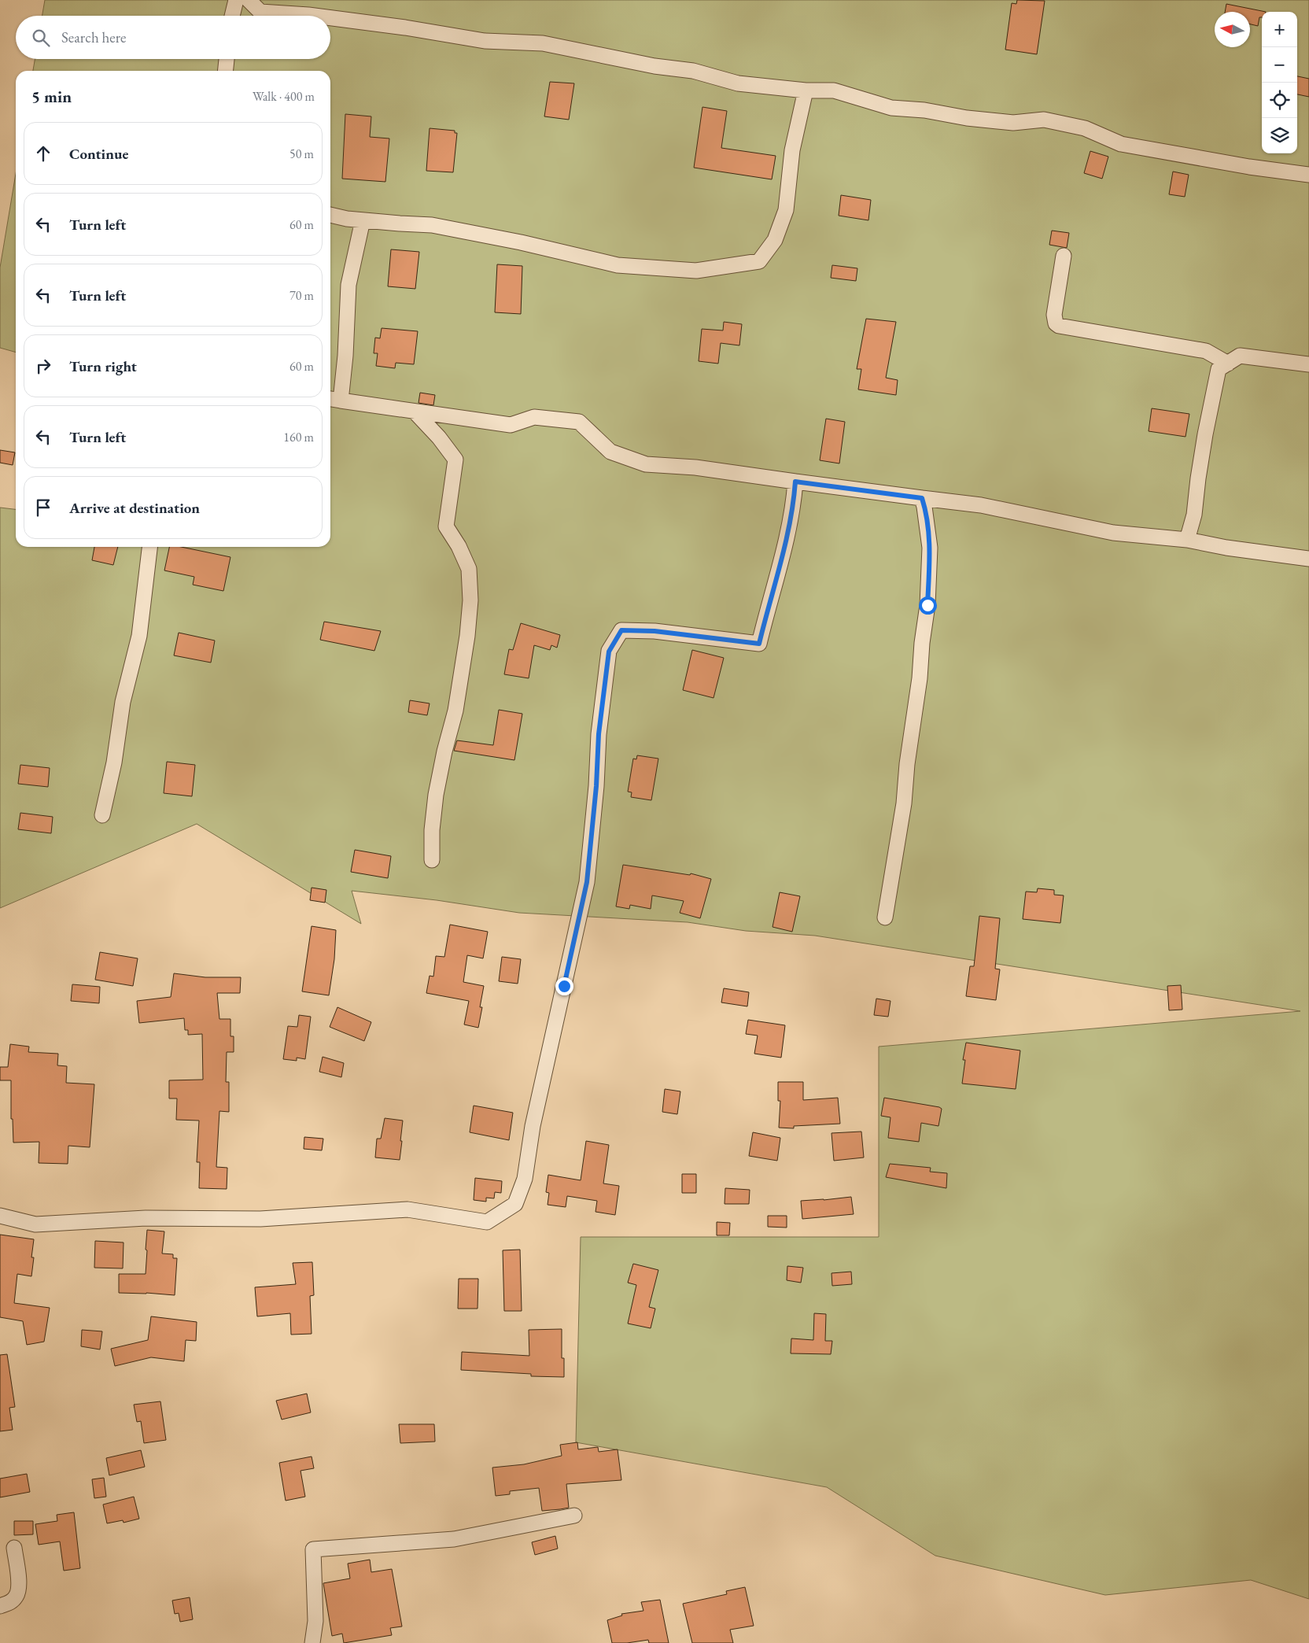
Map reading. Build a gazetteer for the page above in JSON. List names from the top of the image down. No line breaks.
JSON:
{"north":"left","page":{"map_buttons":["+","−"],"search":"Search here","heading":["5 min","Walk · 400 m"],"list":[["Continue","50 m"],["Turn left","60 m"],["Turn left","70 m"],["Turn right","60 m"],["Turn left","160 m"],"Arrive at destination"]}}
